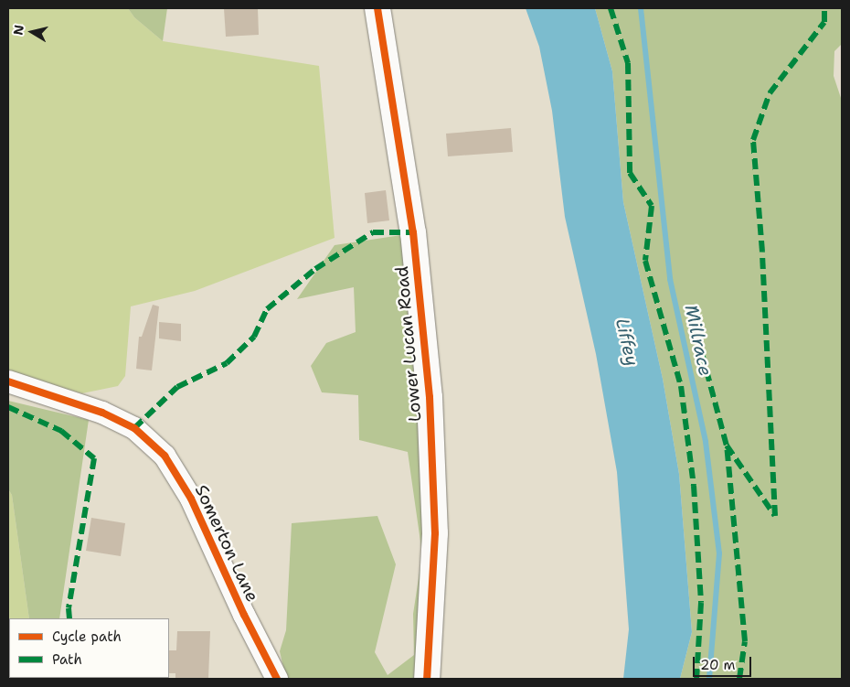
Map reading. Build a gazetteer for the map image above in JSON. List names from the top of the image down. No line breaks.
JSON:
{"streets":{"street":["Lower Lucan Road","Somerton Lane"]},"water":["Millrace","Liffey"],"legend":["Cycle path","Path"],"scale_bar":"20 m","north":"left"}
